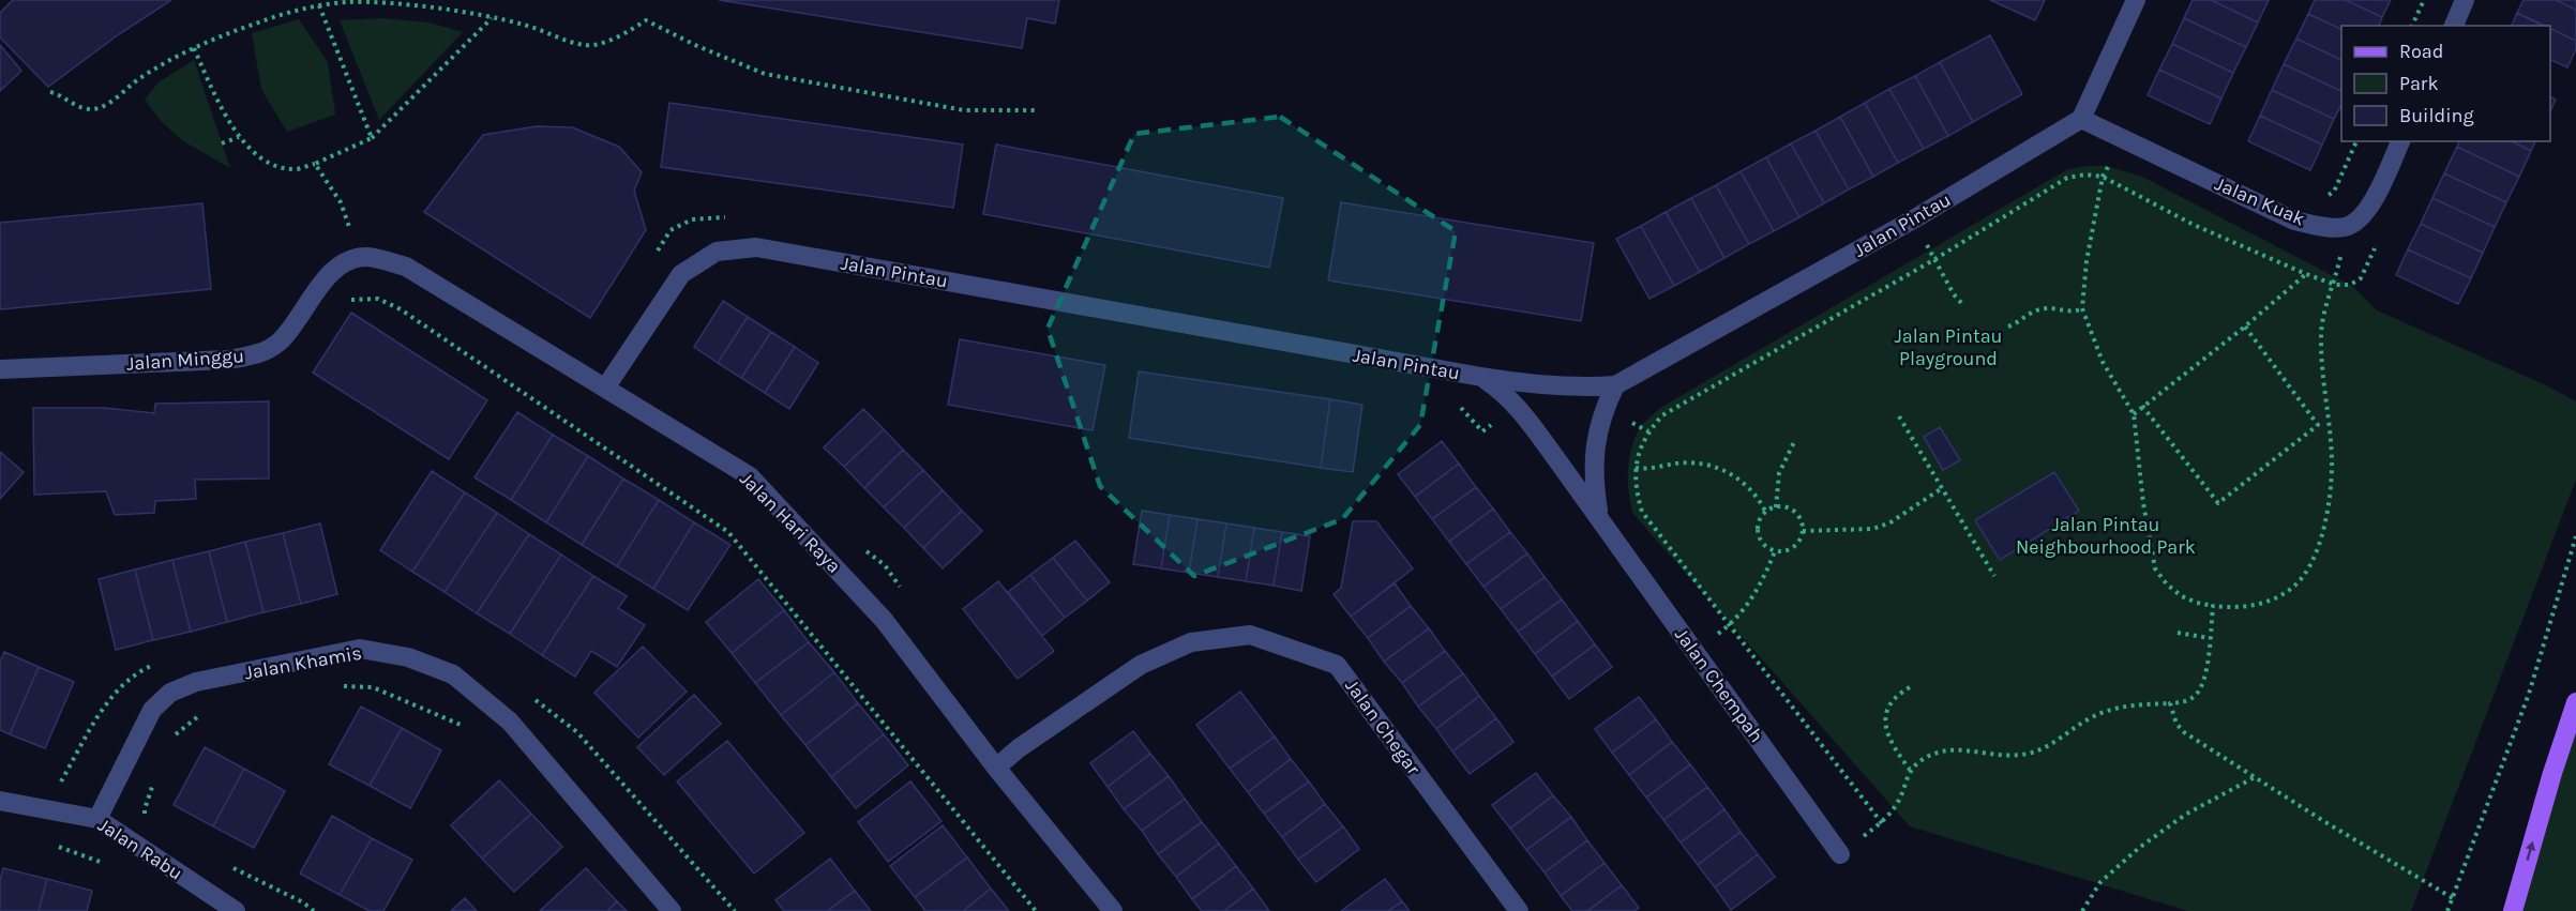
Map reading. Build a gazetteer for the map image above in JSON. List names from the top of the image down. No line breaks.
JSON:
{"streets":{"street":["Jalan Kuak","Jalan Pintau","Jalan Minggu","Jalan Hari Raya","Jalan Khamis","Jalan Chempah","Jalan Chegar","Jalan Rabu"]},"crossings":[["Jalan Kuak","Jalan Pintau"],["Jalan Pintau","Jalan Hari Raya"],["Jalan Pintau","Jalan Chempah"],["Jalan Minggu","Jalan Hari Raya"],["Jalan Hari Raya","Jalan Chegar"],["Jalan Khamis","Jalan Rabu"]],"parks":["Jalan Pintau Playground","Jalan Pintau Neighbourhood Park"],"legend":["Road","Park","Building"]}
